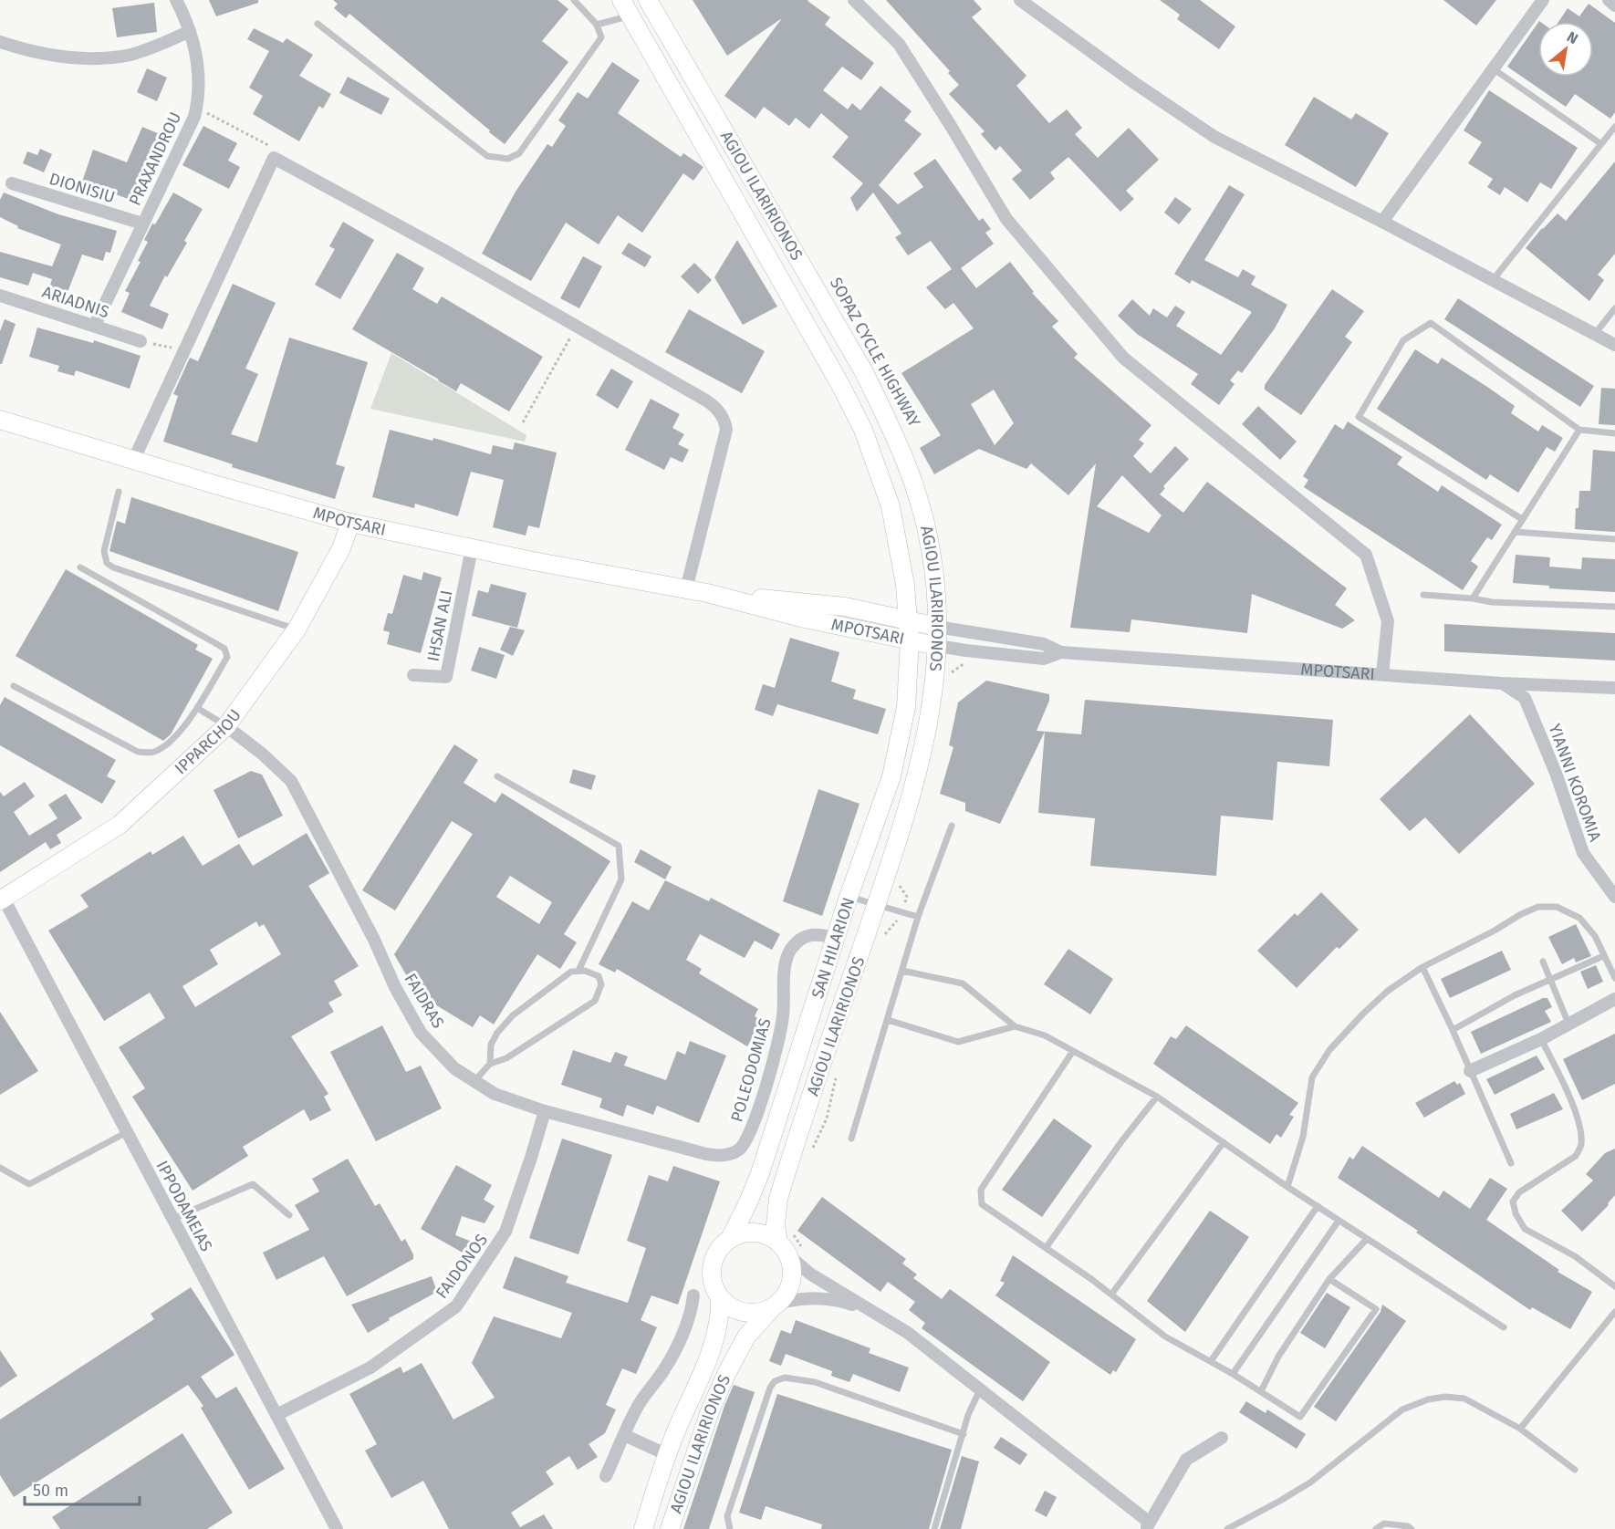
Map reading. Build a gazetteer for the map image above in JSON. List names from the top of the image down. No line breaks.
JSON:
{"streets":{"main road":["AGIOU ILARIRIONOS","MPOTSARI","IPPARCHOU","SAN HILARION"],"street":["PRAXANDROU","DIONISIU","ARIADNIS","IHSAN ALI","YIANNI KOROMIA","FAIDRAS","POLEODOMIAS","IPPODAMEIAS","FAIDONOS"]},"crossings":[["PRAXANDROU","DIONISIU"],["PRAXANDROU","ARIADNIS"],["AGIOU ILARIRIONOS","MPOTSARI"],["AGIOU ILARIRIONOS","SAN HILARION"],["MPOTSARI","IHSAN ALI"],["MPOTSARI","IPPARCHOU"],["MPOTSARI","YIANNI KOROMIA"],["IPPARCHOU","FAIDRAS"],["IPPARCHOU","IPPODAMEIAS"],["SAN HILARION","POLEODOMIAS"],["FAIDRAS","POLEODOMIAS"],["FAIDRAS","FAIDONOS"],["IPPODAMEIAS","FAIDONOS"]],"scale_bar":"50 m","north":"top right"}
